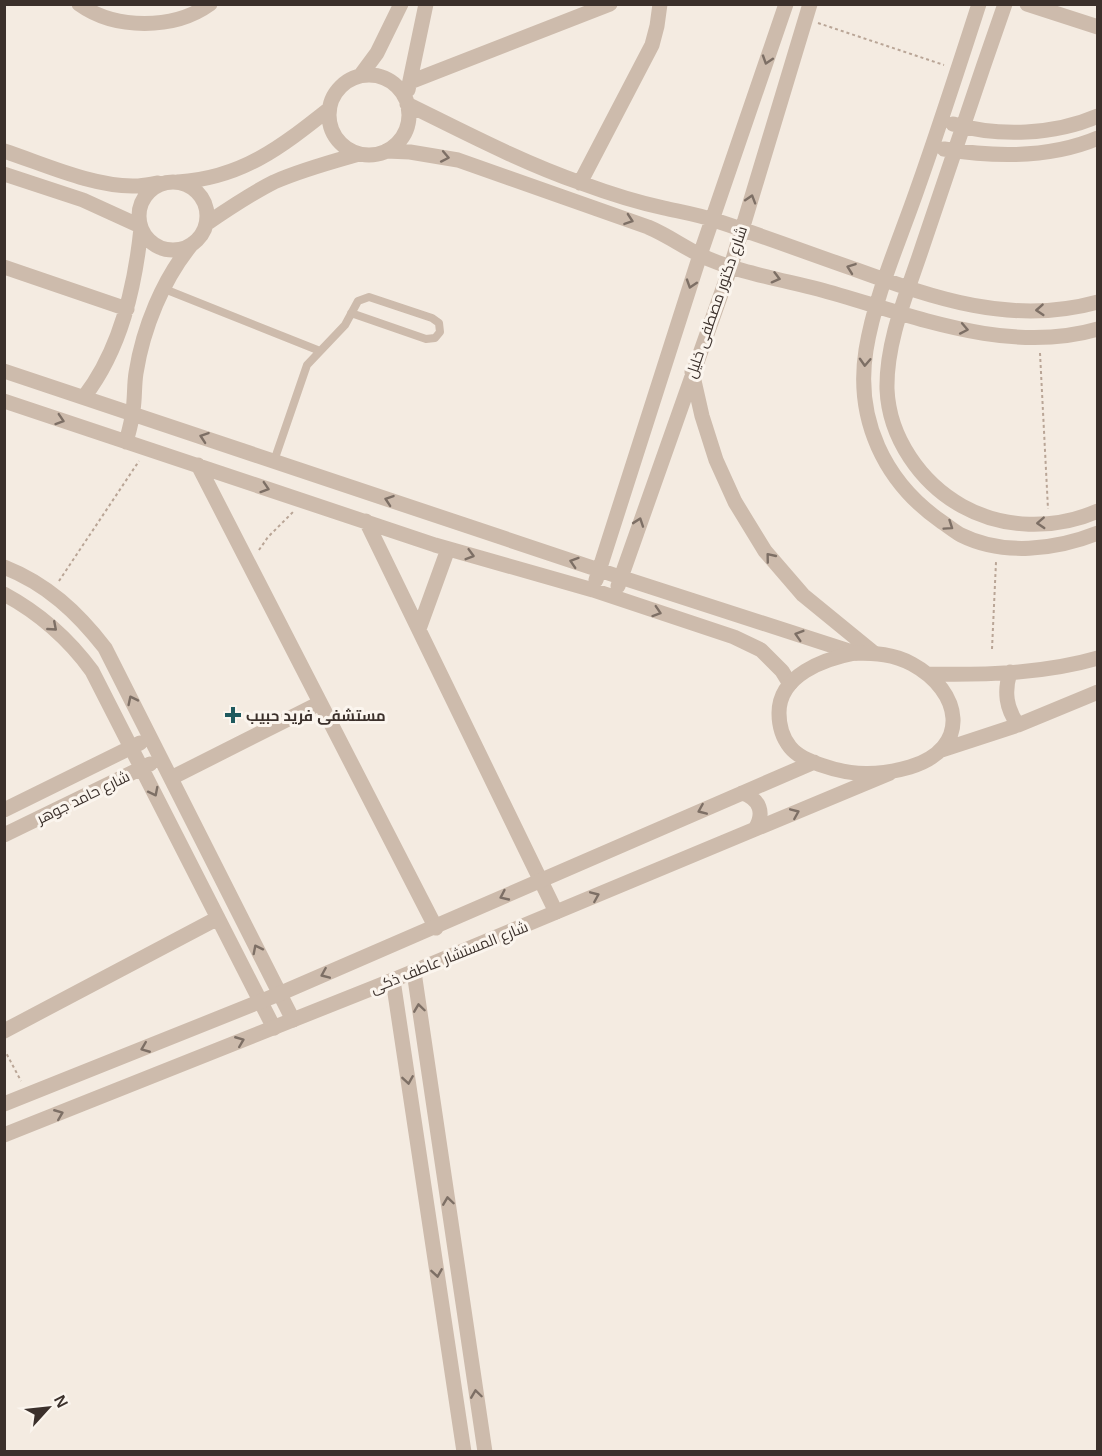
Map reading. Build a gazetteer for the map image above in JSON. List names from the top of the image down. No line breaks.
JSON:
{"streets":{"street":["شارع دكتور مصطفى خليل","شارع حامد جوهر","شارع المستشار عاطف ذكى"]},"places":{"health":["مستشفى فريد حبيب"]},"north":"top right"}
